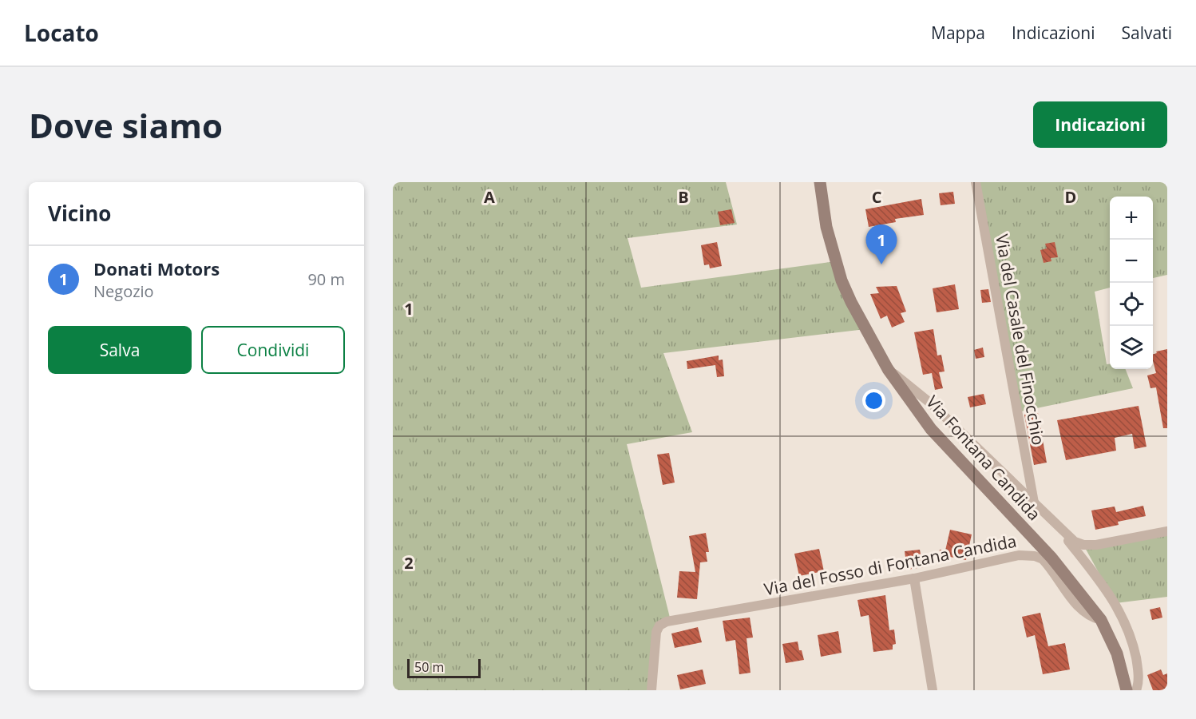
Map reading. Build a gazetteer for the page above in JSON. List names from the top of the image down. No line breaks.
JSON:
{"streets":{"main road":["Via Fontana Candida"],"street":["Via del Casale del Finocchio","Via del Fosso di Fontana Candida"]},"crossings":[["Via Fontana Candida","Via del Fosso di Fontana Candida"]],"scale_bar":"50 m","page":{"header":"Locato","nav":["Mappa","Indicazioni","Salvati"],"buttons":["Indicazioni",["Salva","Condividi"]],"title":"Dove siamo","heading":"Vicino","map_buttons":["+","−"],"pins":"1","list":[{"mark":"1","name":"Donati Motors","note":"Negozio","value":"90 m"}],"scale":"50 m"},"grid":{"columns":["A","B","C","D"],"rows":["1","2"]}}
